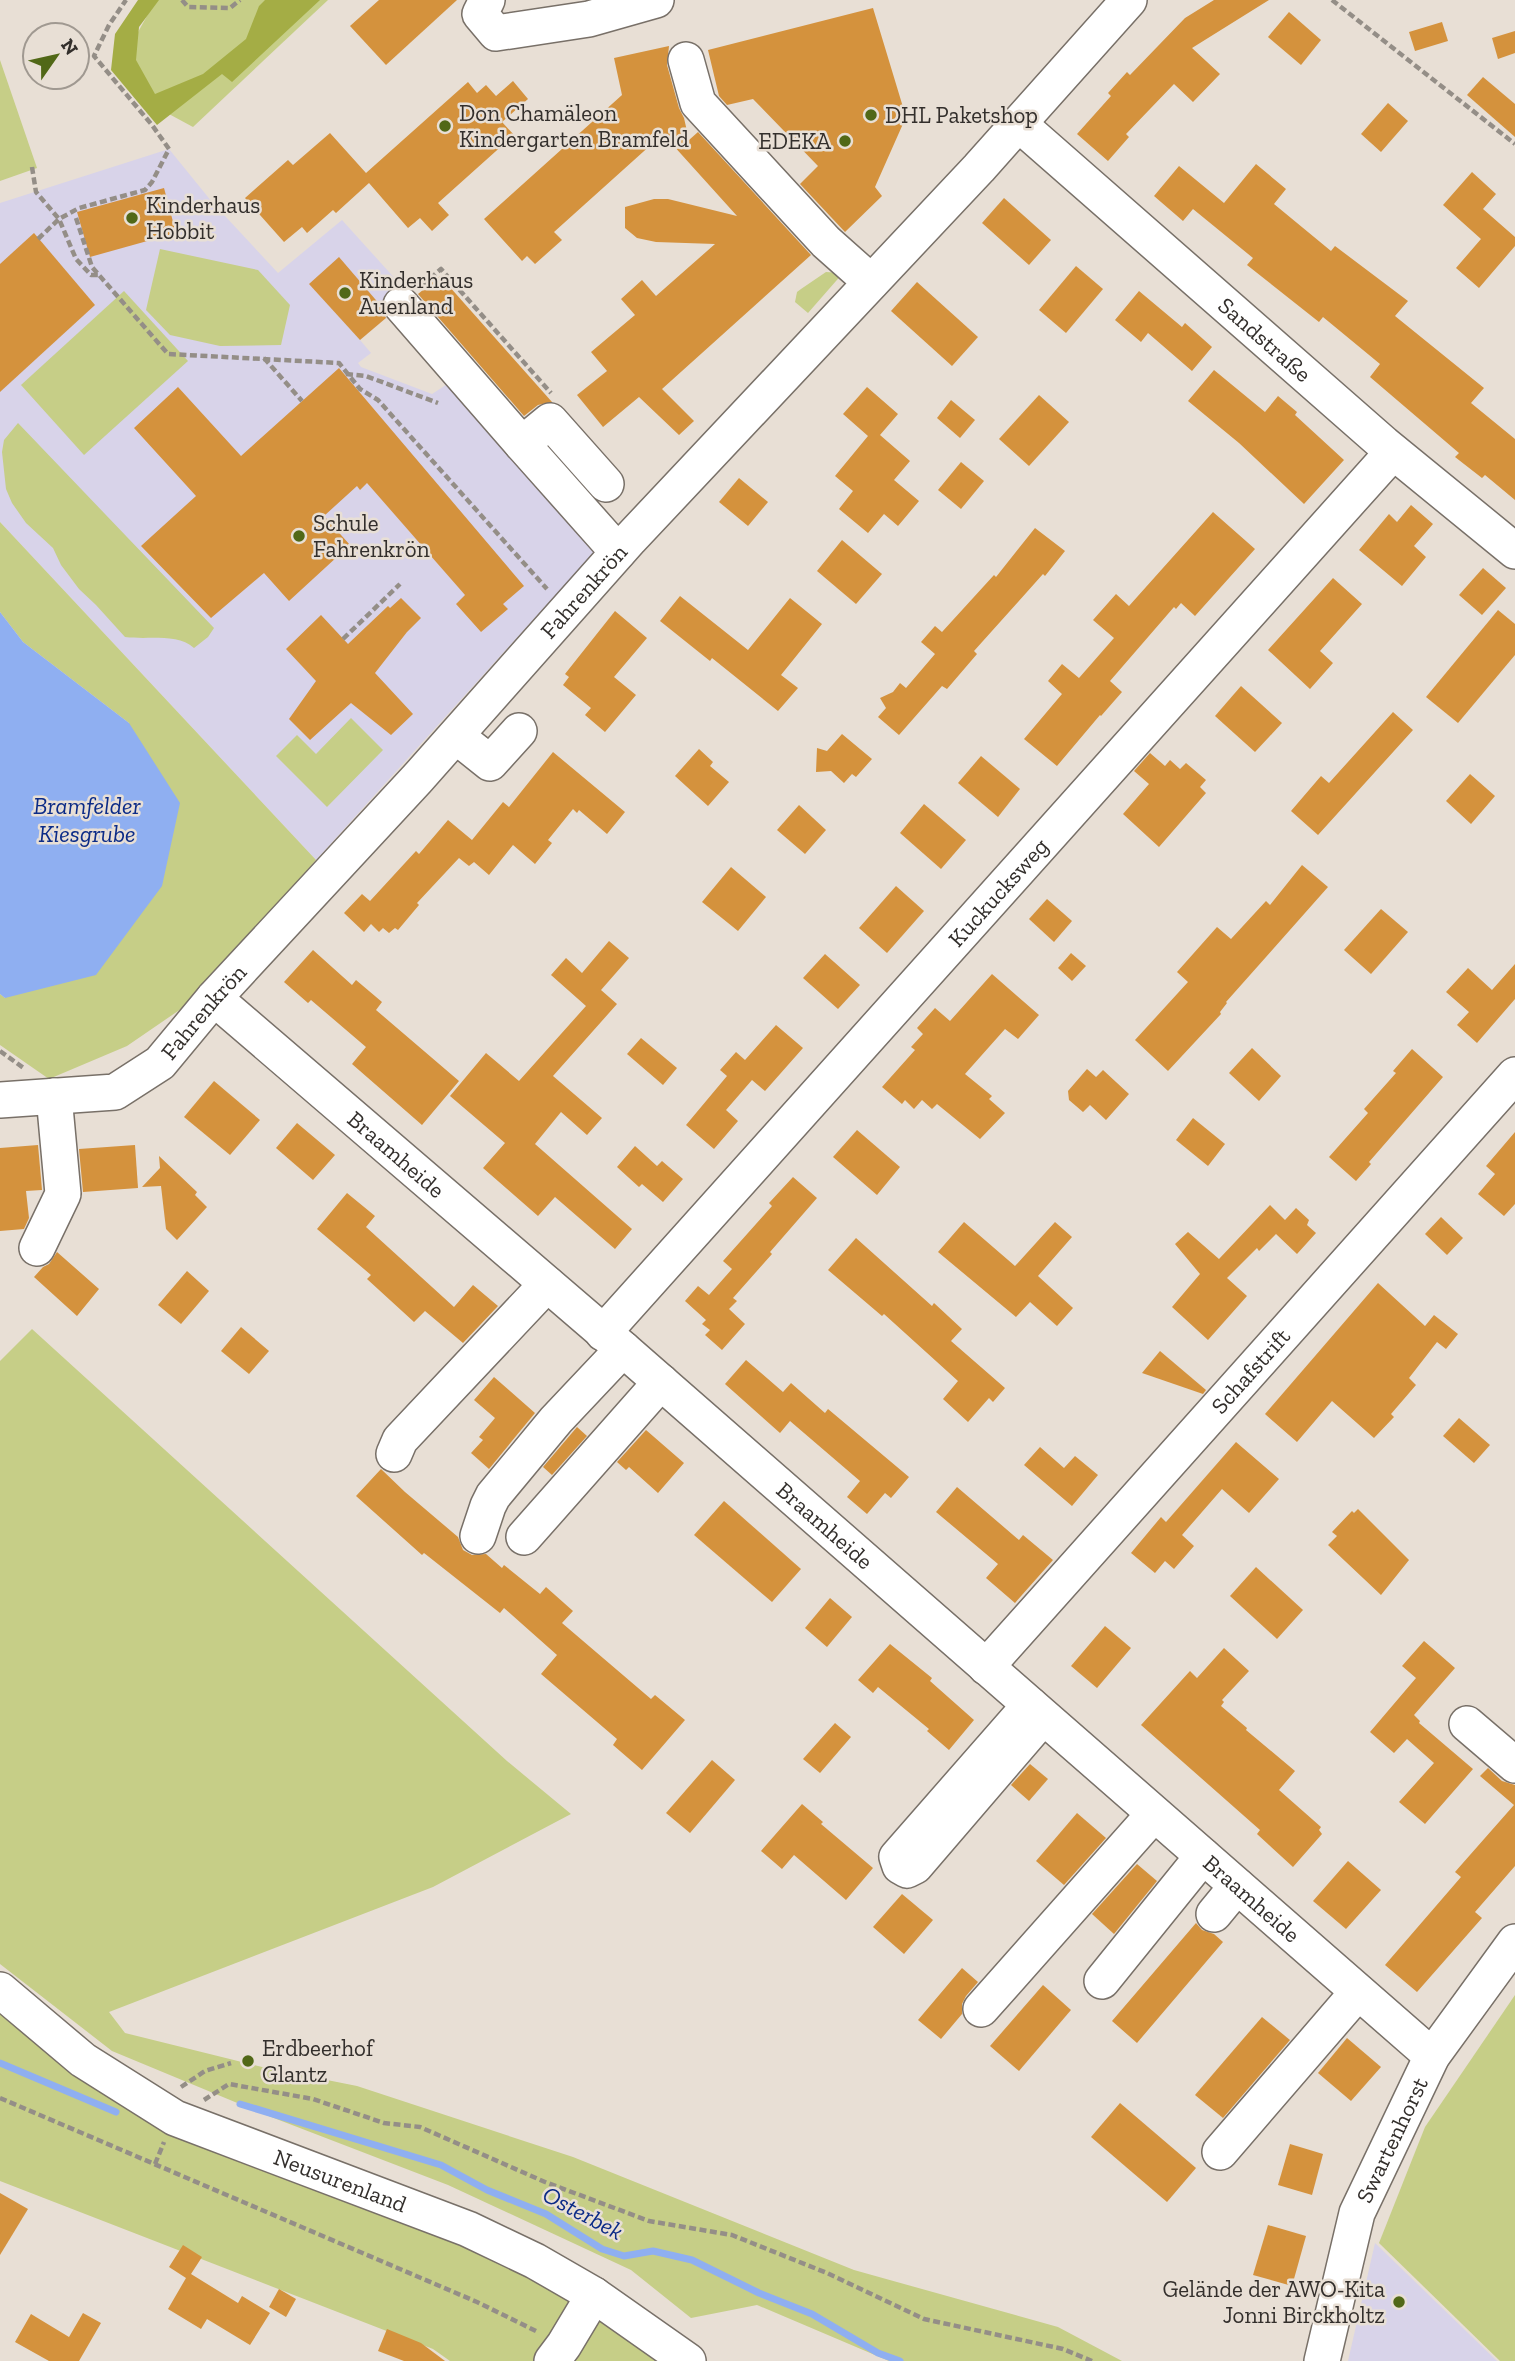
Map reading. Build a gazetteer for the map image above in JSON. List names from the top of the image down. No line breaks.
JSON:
{"streets":{"street":["Sandstraße","Fahrenkrön","Kuckucksweg","Braamheide","Schafstrift","Swartenhorst","Neusurenland"]},"crossings":[["Sandstraße","Fahrenkrön"],["Sandstraße","Kuckucksweg"],["Fahrenkrön","Braamheide"],["Kuckucksweg","Braamheide"],["Braamheide","Schafstrift"],["Braamheide","Swartenhorst"]],"water":["Bramfelder Kiesgrube","Osterbek"],"places":["DHL Paketshop","Don Chamäleon Kindergarten Bramfeld","EDEKA","Kinderhaus Hobbit","Kinderhaus Auenland","Schule Fahrenkrön","Erdbeerhof Glantz","Gelände der AWO-Kita Jonni Birckholtz"],"north":"top right"}
